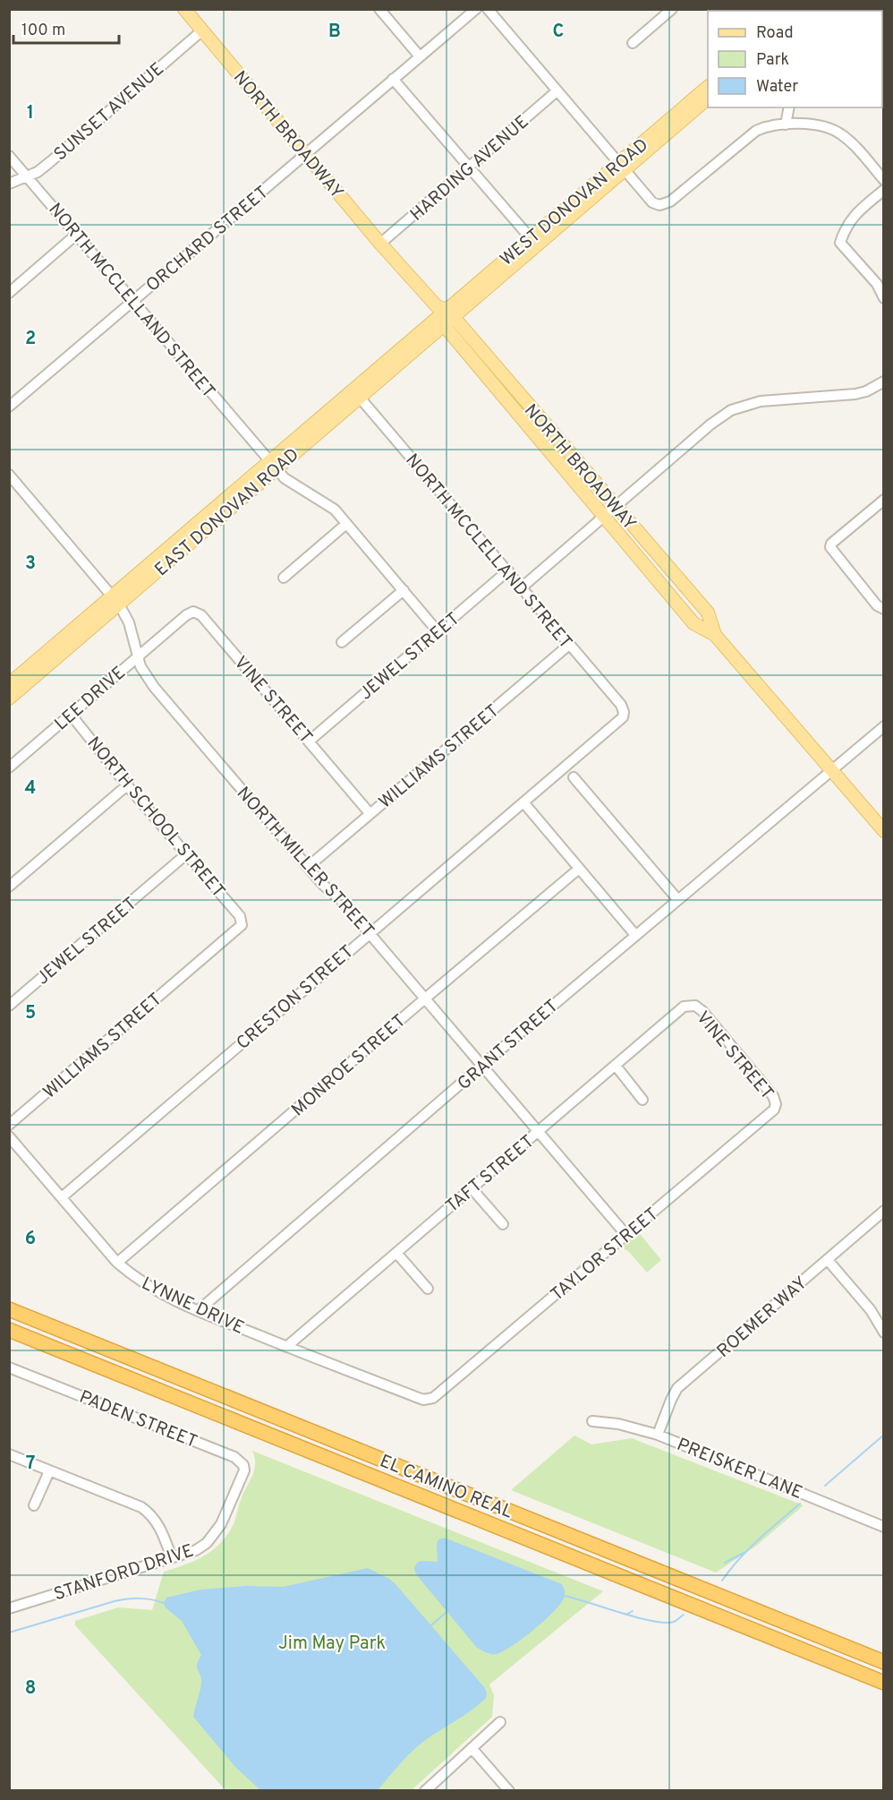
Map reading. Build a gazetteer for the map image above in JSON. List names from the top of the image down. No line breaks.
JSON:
{"streets":{"highway":["EL CAMINO REAL"],"main road":["NORTH BROADWAY","WEST DONOVAN ROAD","EAST DONOVAN ROAD"],"street":["SUNSET AVENUE","HARDING AVENUE","ORCHARD STREET","NORTH MCCLELLAND STREET","JEWEL STREET","LEE DRIVE","VINE STREET","WILLIAMS STREET","NORTH SCHOOL STREET","NORTH MILLER STREET","CRESTON STREET","GRANT STREET","MONROE STREET","TAFT STREET","TAYLOR STREET","LYNNE DRIVE","ROEMER WAY","PADEN STREET","PREISKER LANE","STANFORD DRIVE"]},"crossings":[["SUNSET AVENUE","NORTH BROADWAY"],["SUNSET AVENUE","NORTH MCCLELLAND STREET"],["NORTH BROADWAY","HARDING AVENUE"],["NORTH BROADWAY","WEST DONOVAN ROAD"],["NORTH BROADWAY","ORCHARD STREET"],["NORTH BROADWAY","EAST DONOVAN ROAD"],["NORTH BROADWAY","GRANT STREET"],["WEST DONOVAN ROAD","EAST DONOVAN ROAD"],["ORCHARD STREET","NORTH MCCLELLAND STREET"],["NORTH MCCLELLAND STREET","EAST DONOVAN ROAD"],["NORTH MCCLELLAND STREET","JEWEL STREET"],["NORTH MCCLELLAND STREET","WILLIAMS STREET"],["NORTH MCCLELLAND STREET","CRESTON STREET"],["EAST DONOVAN ROAD","NORTH MILLER STREET"],["JEWEL STREET","VINE STREET"],["JEWEL STREET","NORTH SCHOOL STREET"],["LEE DRIVE","VINE STREET"],["LEE DRIVE","NORTH SCHOOL STREET"],["LEE DRIVE","NORTH MILLER STREET"],["VINE STREET","WILLIAMS STREET"],["VINE STREET","TAFT STREET"],["VINE STREET","TAYLOR STREET"],["WILLIAMS STREET","NORTH SCHOOL STREET"],["WILLIAMS STREET","NORTH MILLER STREET"],["NORTH MILLER STREET","CRESTON STREET"],["NORTH MILLER STREET","GRANT STREET"],["NORTH MILLER STREET","MONROE STREET"],["NORTH MILLER STREET","TAFT STREET"],["NORTH MILLER STREET","TAYLOR STREET"],["CRESTON STREET","LYNNE DRIVE"],["GRANT STREET","LYNNE DRIVE"],["MONROE STREET","LYNNE DRIVE"],["TAFT STREET","LYNNE DRIVE"],["TAYLOR STREET","LYNNE DRIVE"],["ROEMER WAY","PREISKER LANE"],["PADEN STREET","STANFORD DRIVE"]],"parks":["Jim May Park"],"legend":["Road","Park","Water"],"scale_bar":"100 m","grid":{"columns":["B","C"],"rows":["1","2","3","4","5","6","7","8"]}}
